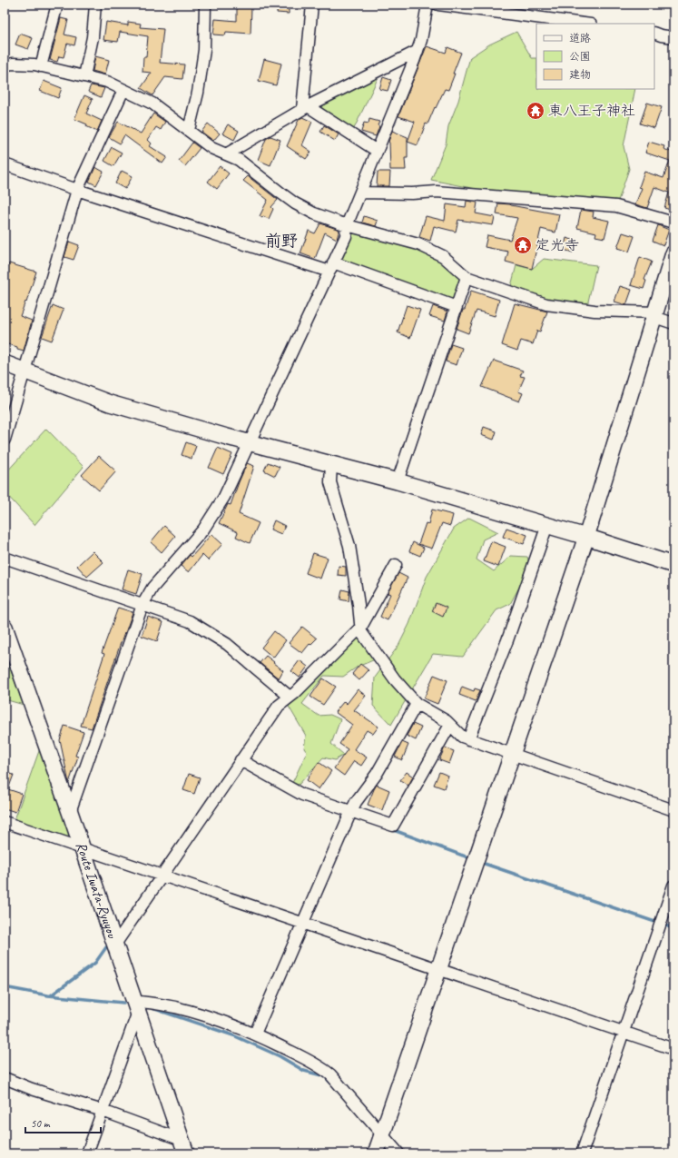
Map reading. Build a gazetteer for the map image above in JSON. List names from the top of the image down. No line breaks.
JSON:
{"streets":{"street":["Route Iwata-Ryuyou"]},"districts":["前野"],"places":{"temple":["東八王子神社","定光寺"]},"legend":["道路","公園","建物"],"scale_bar":"50 m"}
